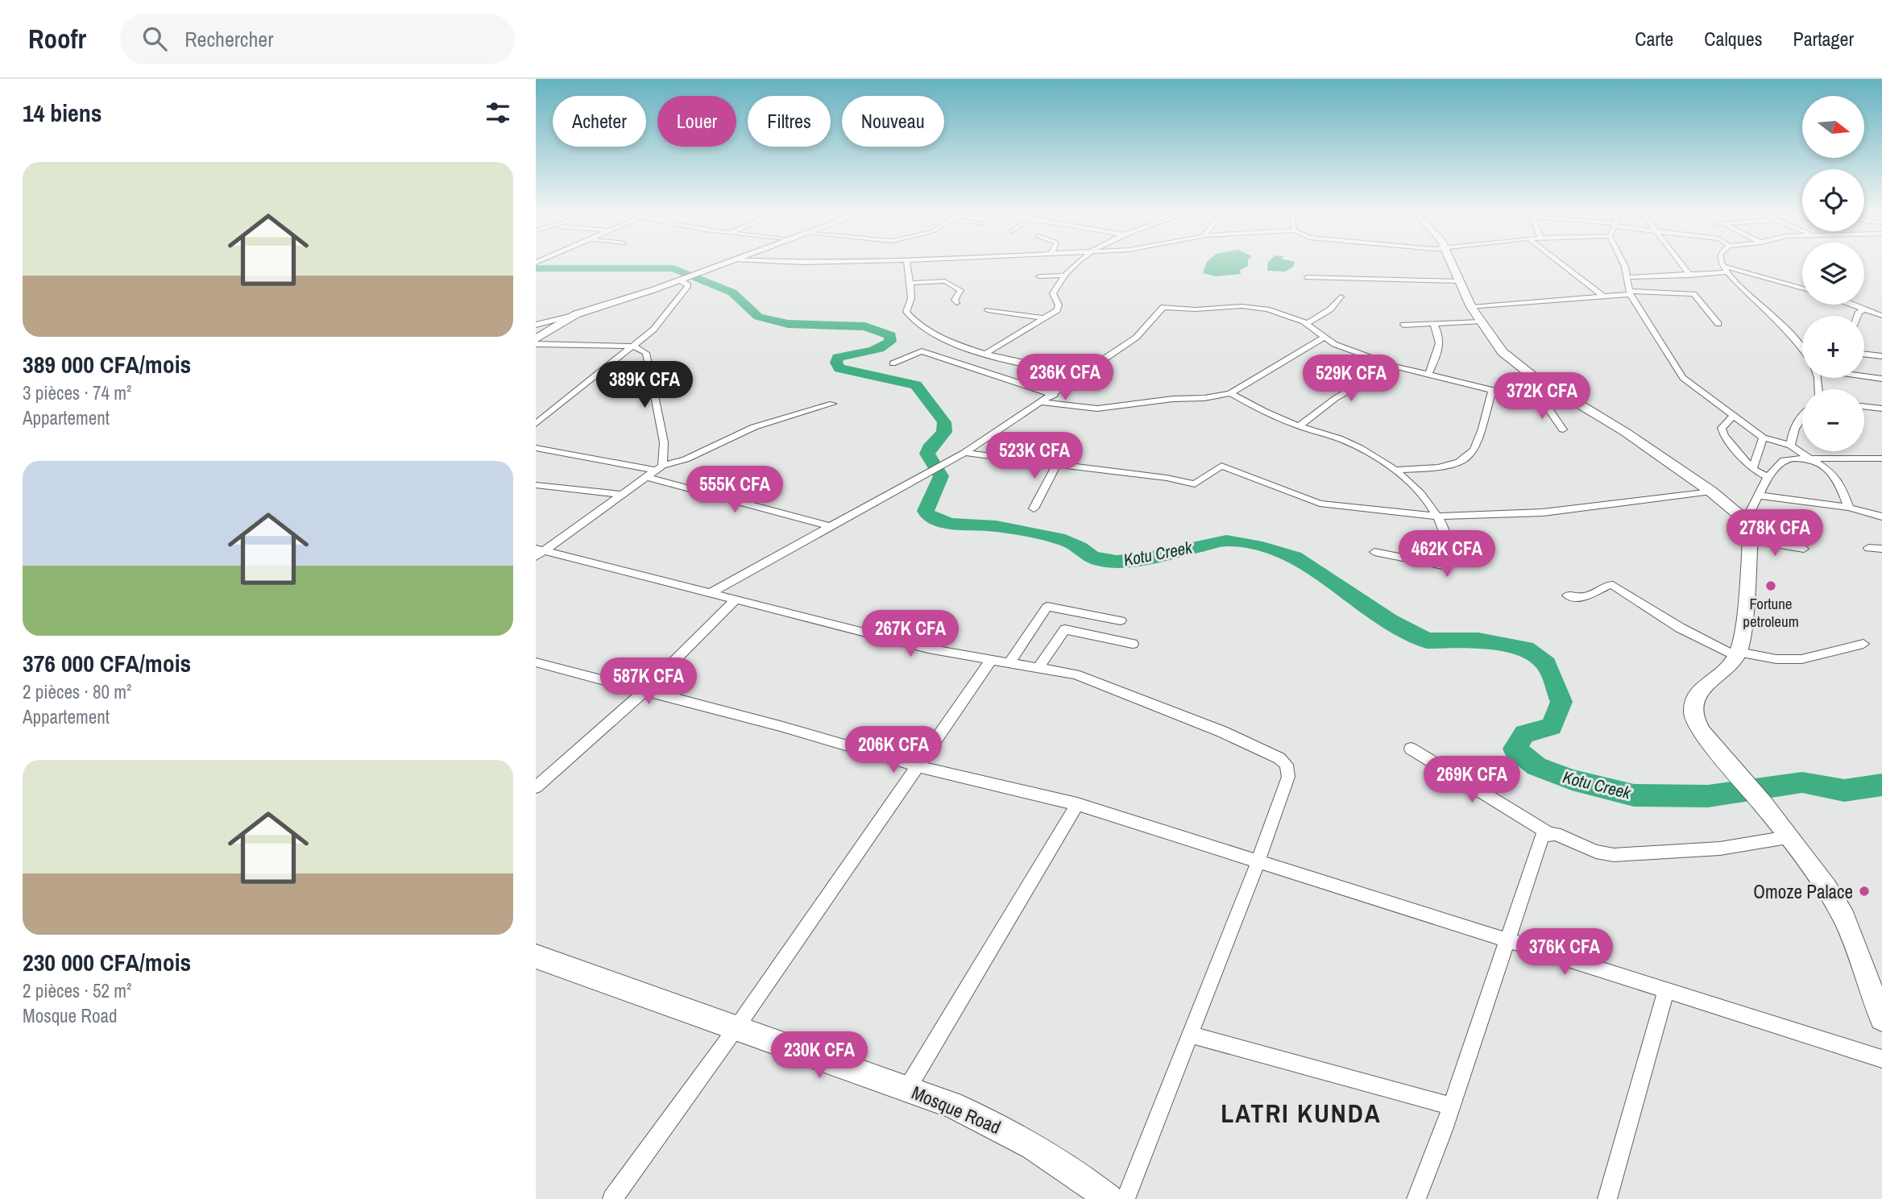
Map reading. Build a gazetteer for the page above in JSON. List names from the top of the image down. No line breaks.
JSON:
{"streets":{"street":["Mosque Road"]},"districts":["LATRI KUNDA"],"water":["Kotu Creek"],"places":["Fortune petroleum","Omoze Palace"],"north":"right","page":{"header":"Roofr","search":"Rechercher","nav":["Carte","Calques","Partager"],"heading":"14 biens","map_buttons":["+","−"],"chip":["Acheter","Louer","Filtres","Nouveau"],"list":[{"name":"389 000 CFA/mois","note":"3 pièces · 74 m² · Appartement"},{"name":"376 000 CFA/mois","note":"2 pièces · 80 m² · Appartement"},{"name":"230 000 CFA/mois","note":"2 pièces · 52 m² · Mosque Road"}],"price":["236K CFA","529K CFA","389K CFA","372K CFA","523K CFA","555K CFA","278K CFA","462K CFA","267K CFA","587K CFA","206K CFA","269K CFA","376K CFA","230K CFA"]}}
